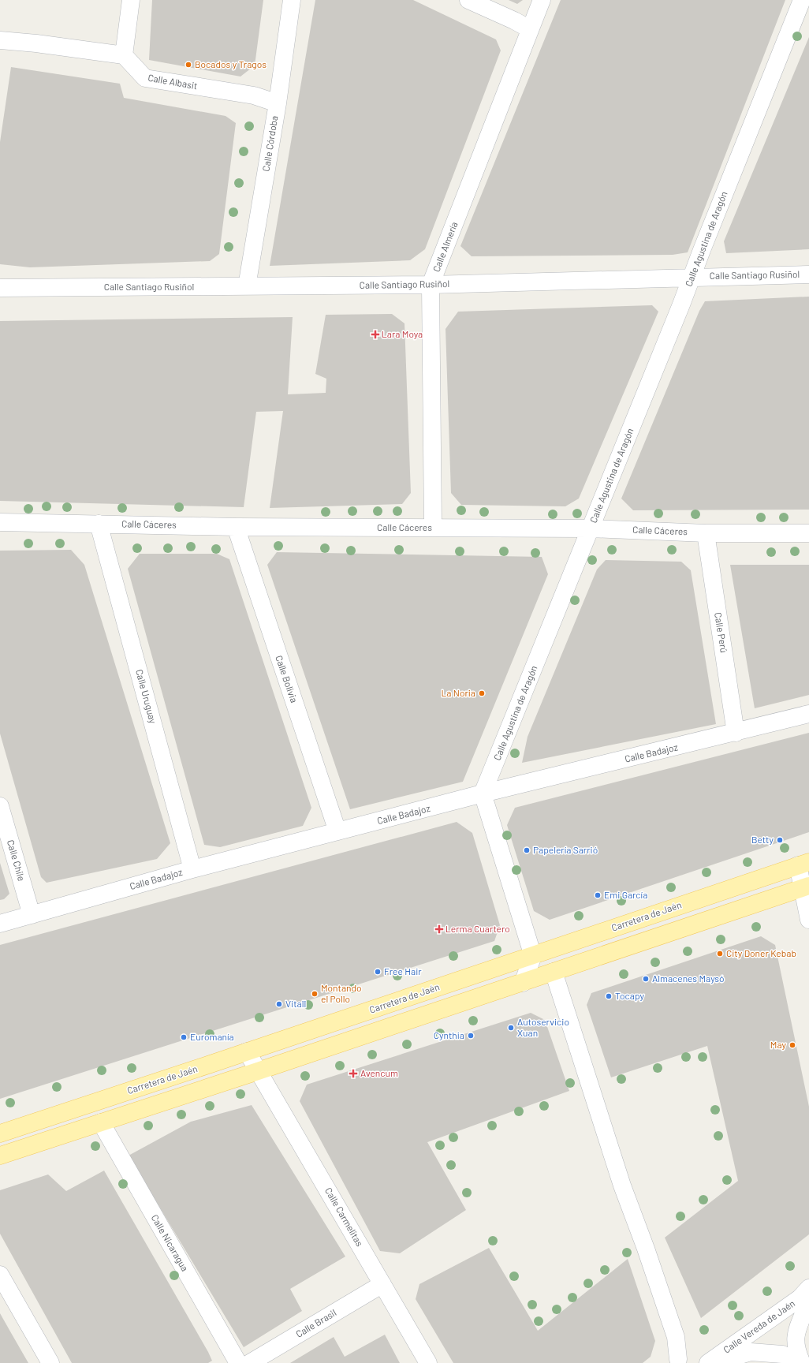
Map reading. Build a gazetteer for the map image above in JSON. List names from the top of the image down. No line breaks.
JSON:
{"streets":{"main road":["Carretera de Jaén"],"street":["Calle Albasit","Calle Córdoba","Calle Agustina de Aragón","Calle Almería","Calle Santiago Rusiñol","Calle Cáceres","Calle Perú","Calle Bolivia","Calle Uruguay","Calle Badajoz","Calle Chile","Calle Carmelitas","Calle Nicaragua","Calle Brasil","Calle Vereda de Jaén"]},"crossings":[["Calle Albasit","Calle Córdoba"],["Calle Córdoba","Calle Santiago Rusiñol"],["Calle Agustina de Aragón","Calle Santiago Rusiñol"],["Calle Agustina de Aragón","Calle Cáceres"],["Calle Agustina de Aragón","Calle Badajoz"],["Calle Almería","Calle Santiago Rusiñol"],["Calle Almería","Calle Cáceres"],["Calle Cáceres","Calle Perú"],["Calle Cáceres","Calle Bolivia"],["Calle Cáceres","Calle Uruguay"],["Calle Perú","Calle Badajoz"],["Calle Bolivia","Calle Badajoz"],["Calle Uruguay","Calle Badajoz"],["Calle Badajoz","Calle Chile"],["Carretera de Jaén","Calle Carmelitas"],["Calle Carmelitas","Calle Brasil"]],"places":{"other":["Bocados y Tragos","La Noria","Betty","Papelería Sarrió","Emi García","City Doner Kebab","Free Hair","Almacenes Maysó","Montando el Pollo","Tocapy","Vitall","Autoservicio Xuan","Cynthia","Euromanía","May"],"health":["Lara Moya","Lerma Cuartero","Avencum"]}}
